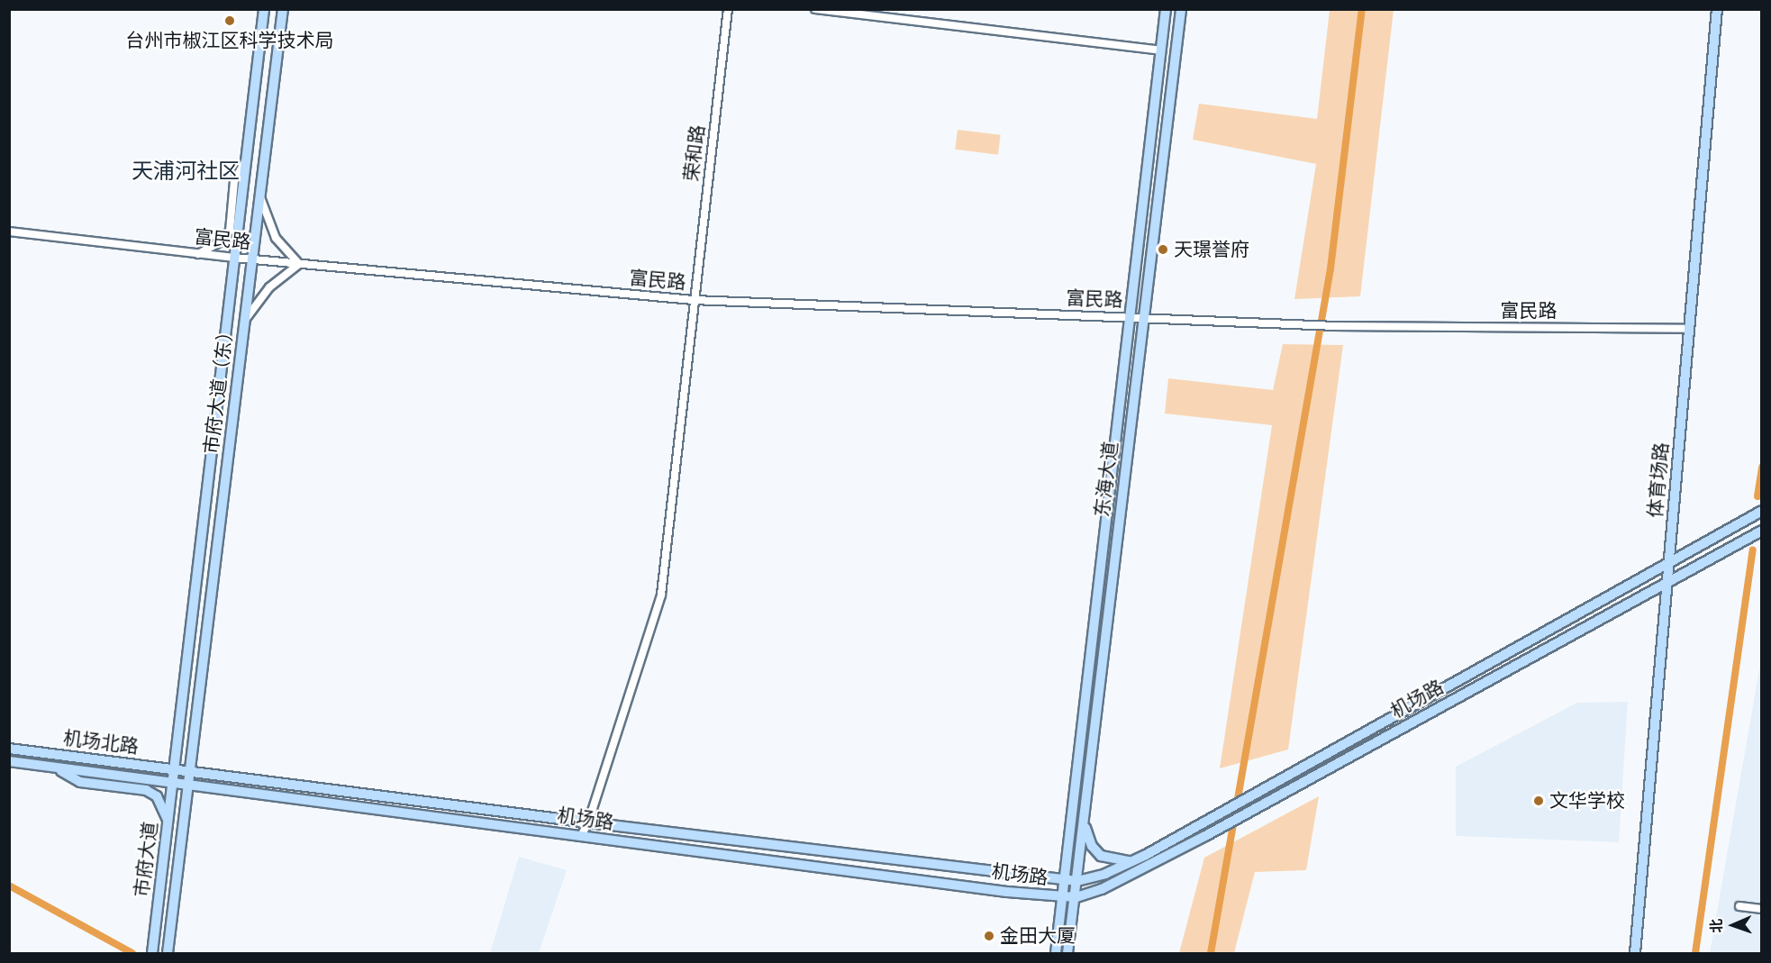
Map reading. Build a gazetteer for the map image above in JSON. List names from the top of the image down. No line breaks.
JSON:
{"streets":{"main road":["市府大道（东）","东海大道","体育场路","机场路","机场北路","市府大道"],"street":["荣和路","富民路"]},"crossings":[["荣和路","富民路"],["荣和路","机场路"],["富民路","市府大道（东）"],["富民路","东海大道"],["富民路","体育场路"],["市府大道（东）","机场路"],["市府大道（东）","机场北路"],["市府大道（东）","市府大道"],["东海大道","机场路"],["体育场路","机场路"],["机场路","机场北路"],["机场路","市府大道"],["机场北路","市府大道"]],"districts":["天浦河社区"],"places":["台州市椒江区科学技术局","天璟誉府","文华学校","金田大厦"],"north":"left"}
